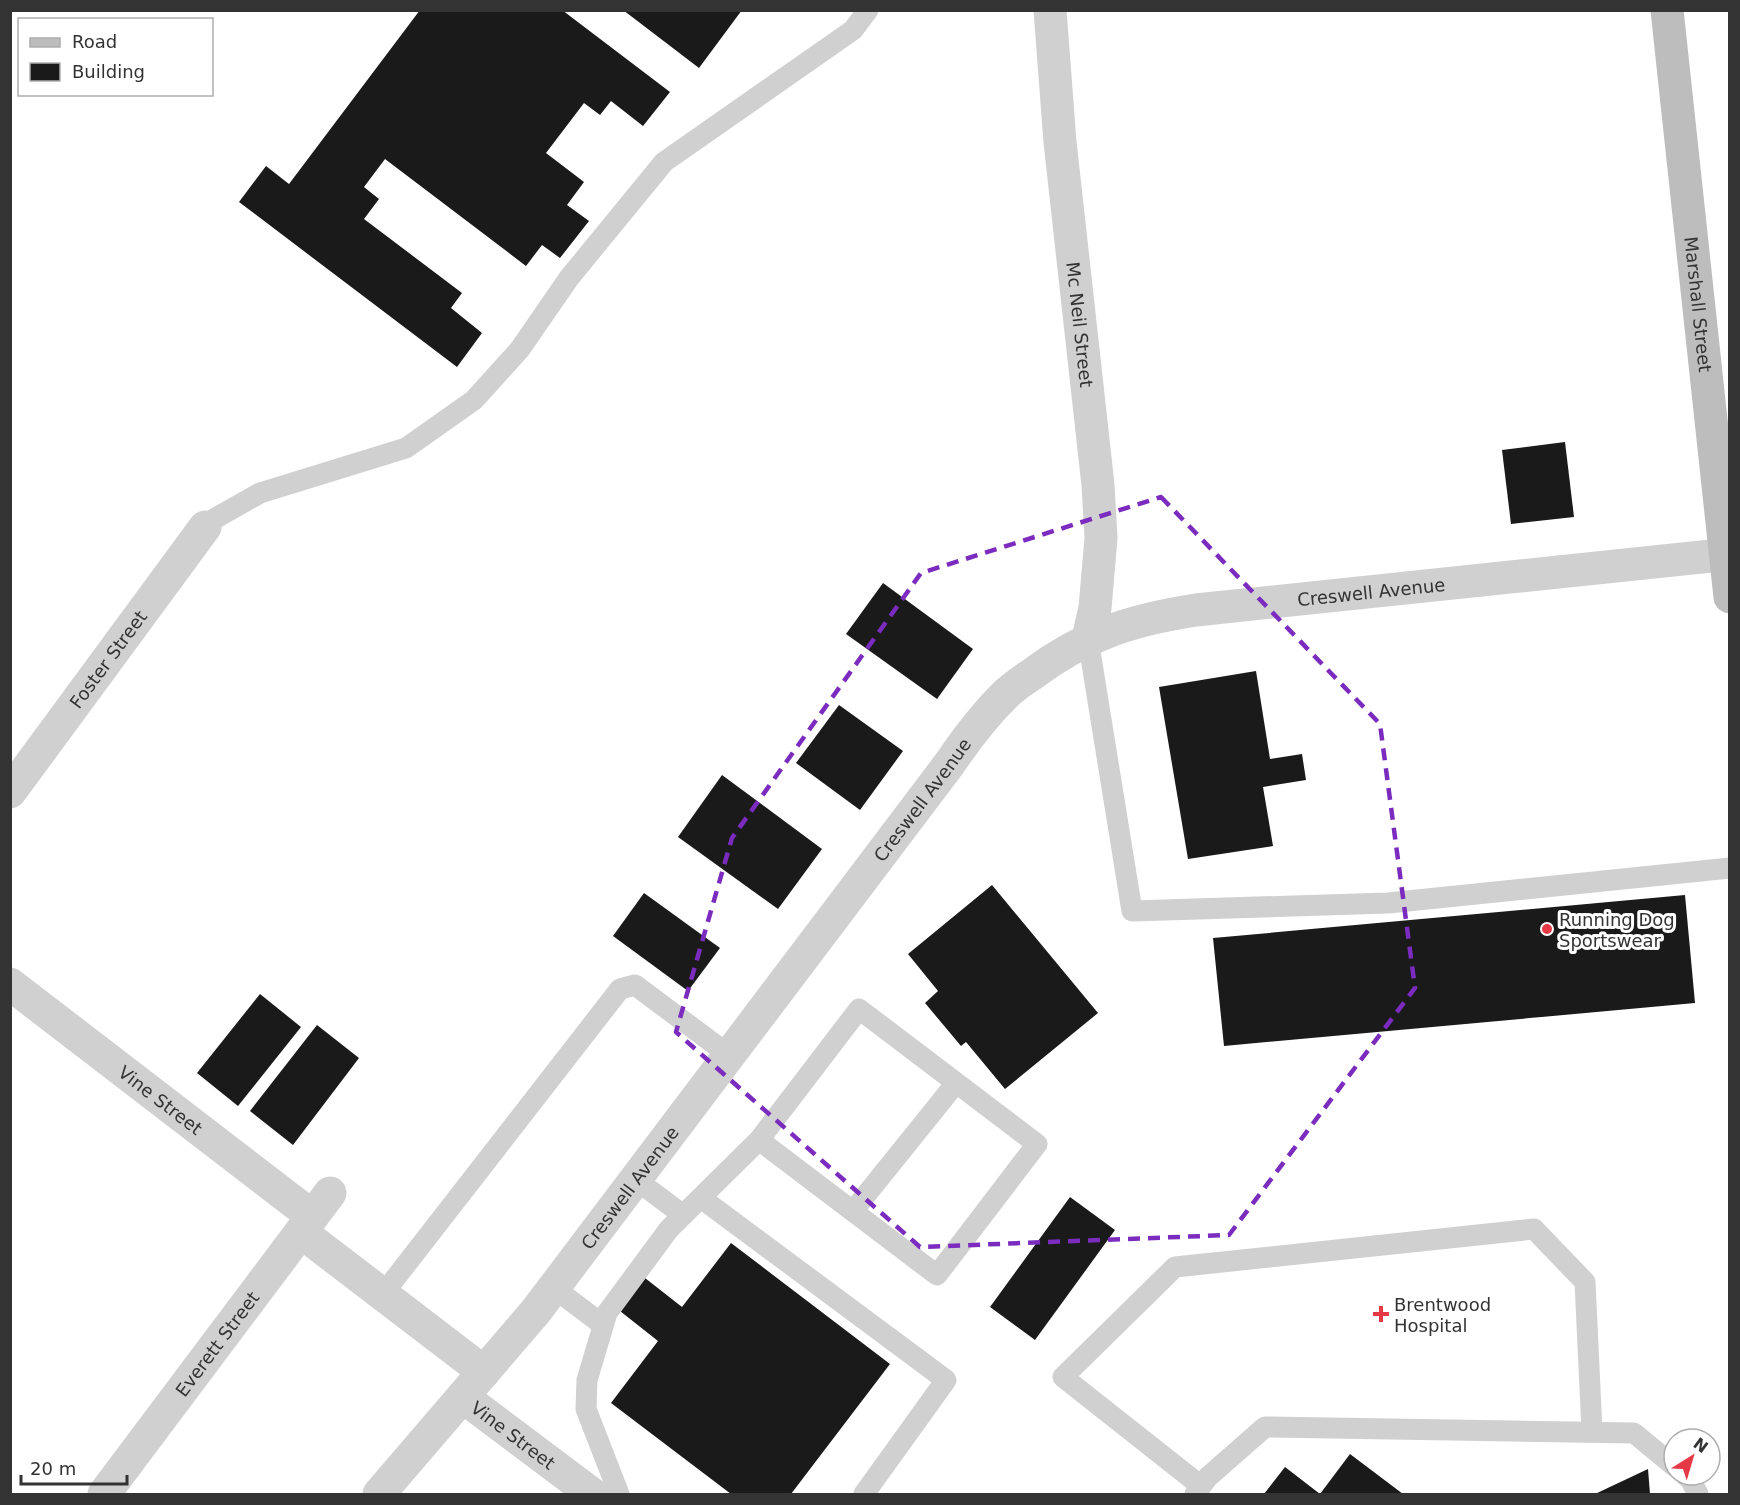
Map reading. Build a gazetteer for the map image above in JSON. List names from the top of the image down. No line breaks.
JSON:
{"streets":{"street":["Marshall Street","Mc Neil Street","Creswell Avenue","Foster Street","Vine Street","Everett Street"]},"crossings":[["Marshall Street","Creswell Avenue"],["Mc Neil Street","Creswell Avenue"],["Creswell Avenue","Vine Street"],["Vine Street","Everett Street"]],"places":{"other":["Running Dog Sportswear"],"health":["Brentwood Hospital"]},"legend":["Road","Building"],"scale_bar":"20 m","north":"top right"}
